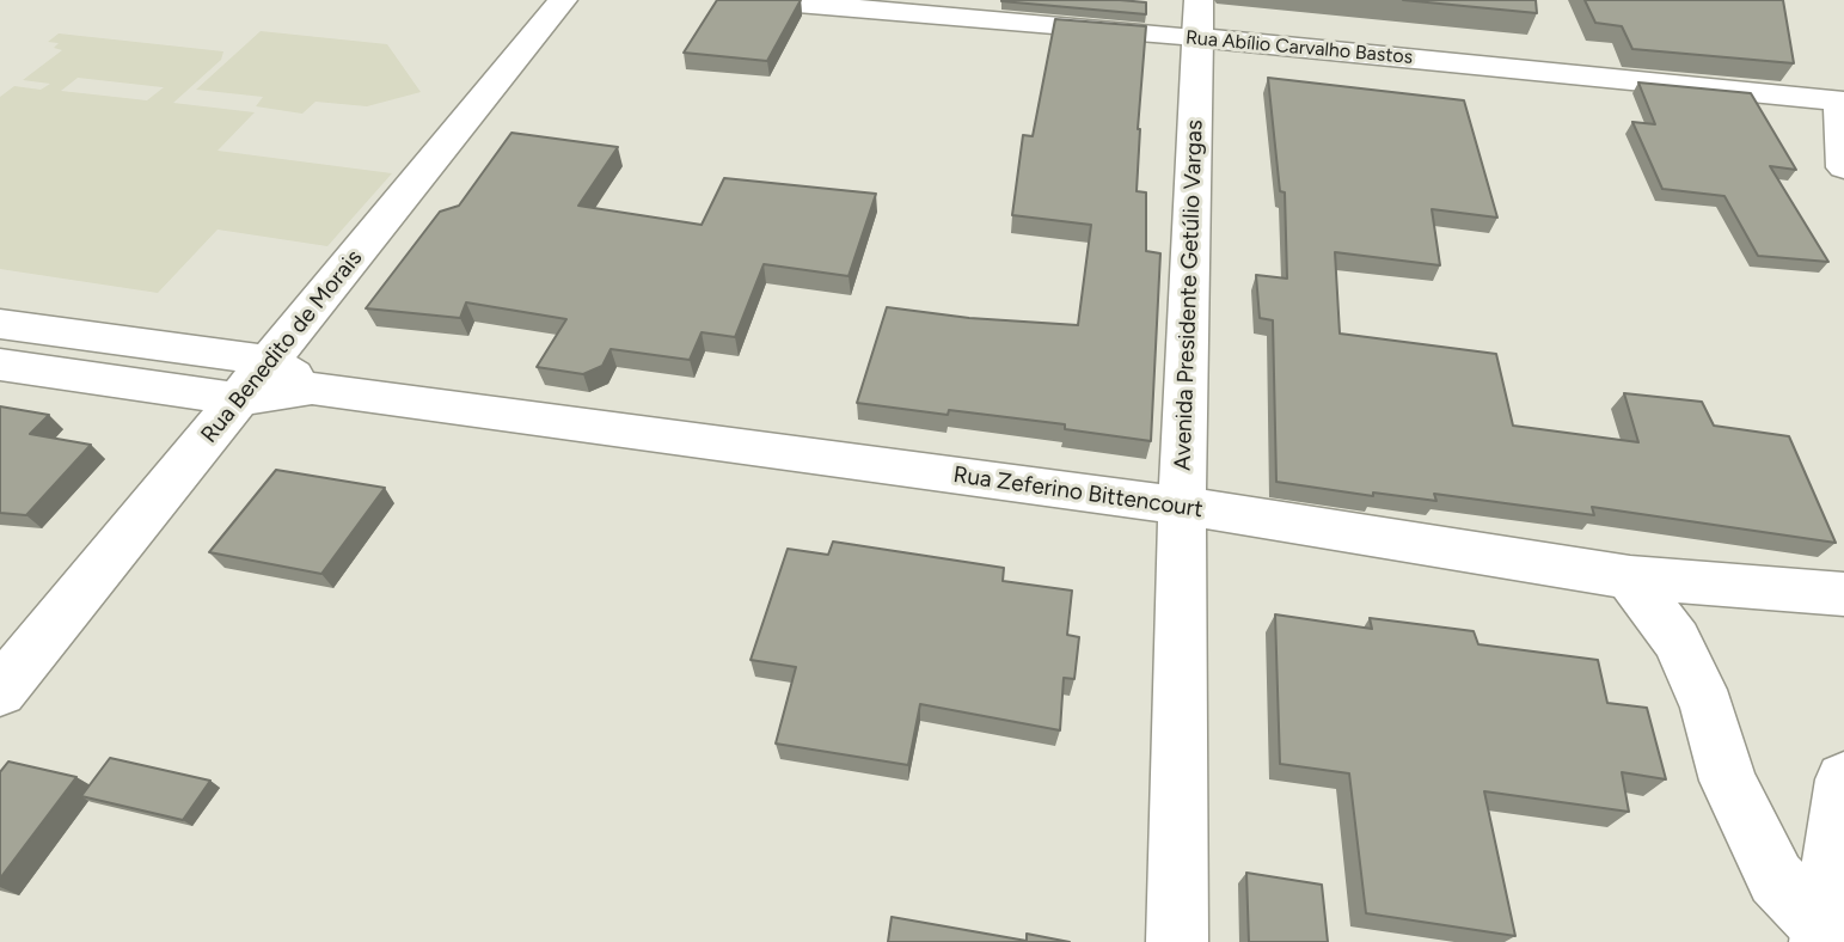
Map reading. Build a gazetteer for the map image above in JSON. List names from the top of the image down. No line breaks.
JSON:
{"streets":{"street":["Rua Abílio Carvalho Bastos","Avenida Presidente Getúlio Vargas","Rua Benedito de Morais","Rua Zeferino Bittencourt"]},"crossings":[["Rua Abílio Carvalho Bastos","Avenida Presidente Getúlio Vargas"],["Avenida Presidente Getúlio Vargas","Rua Zeferino Bittencourt"],["Rua Benedito de Morais","Rua Zeferino Bittencourt"]]}
